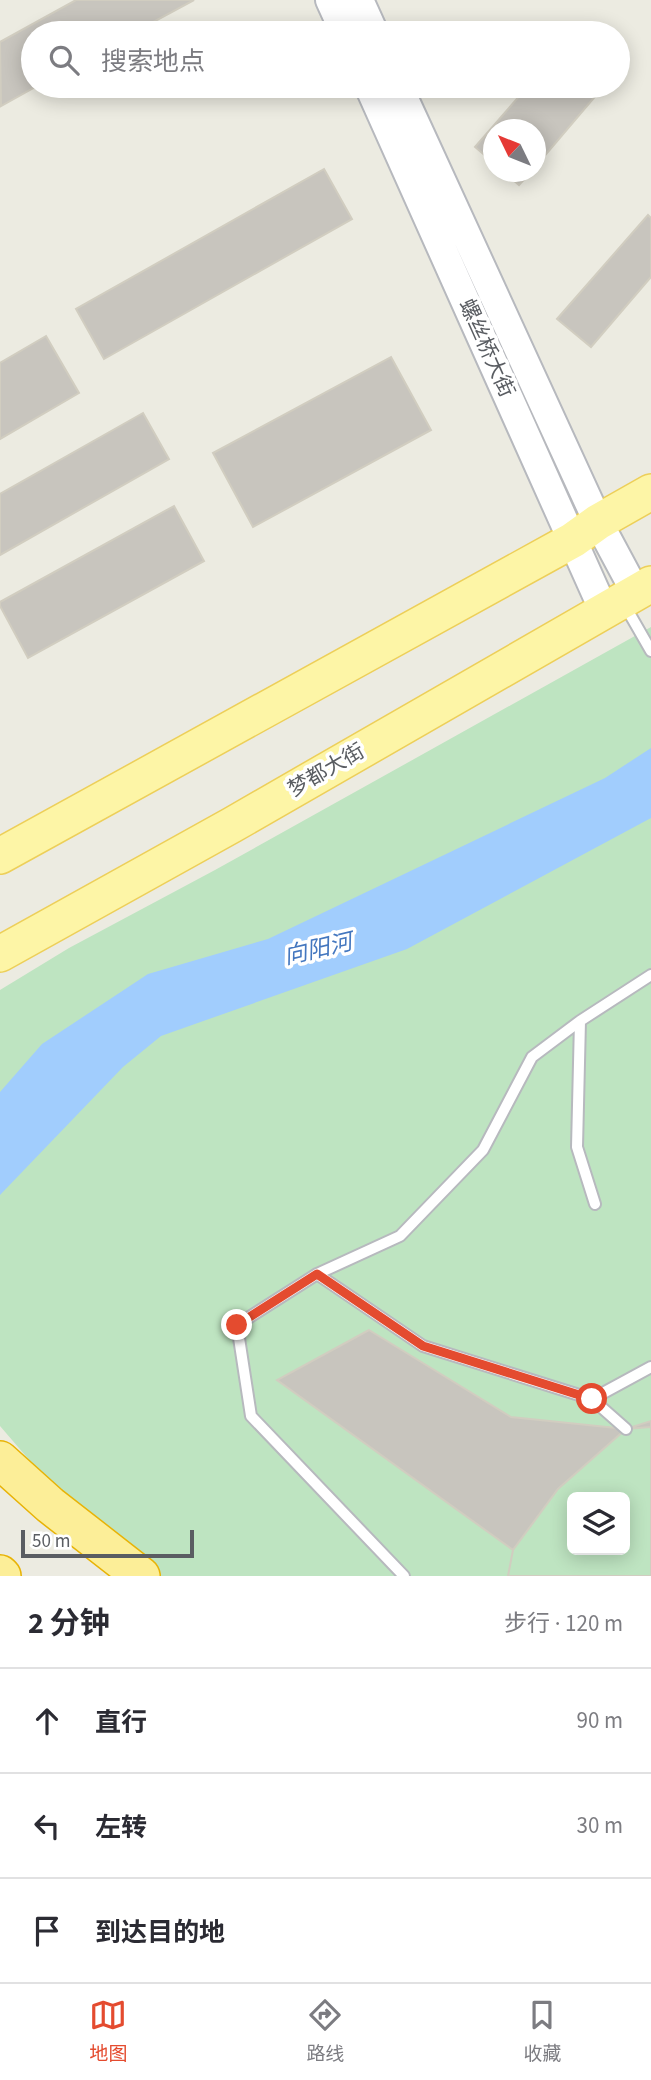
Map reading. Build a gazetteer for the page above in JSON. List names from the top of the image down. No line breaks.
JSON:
{"streets":{"main road":["梦都大街"],"street":["螺丝桥大街"]},"crossings":[["螺丝桥大街","梦都大街"]],"water":["向阳河"],"scale_bar":"50 m","north":"top left","page":{"search":"搜索地点","scale":"50 m","heading":["2 分钟","步行 · 120 m"],"list":[["直行","90 m"],["左转","30 m"],"到达目的地"],"nav":["地图","路线","收藏"]}}
